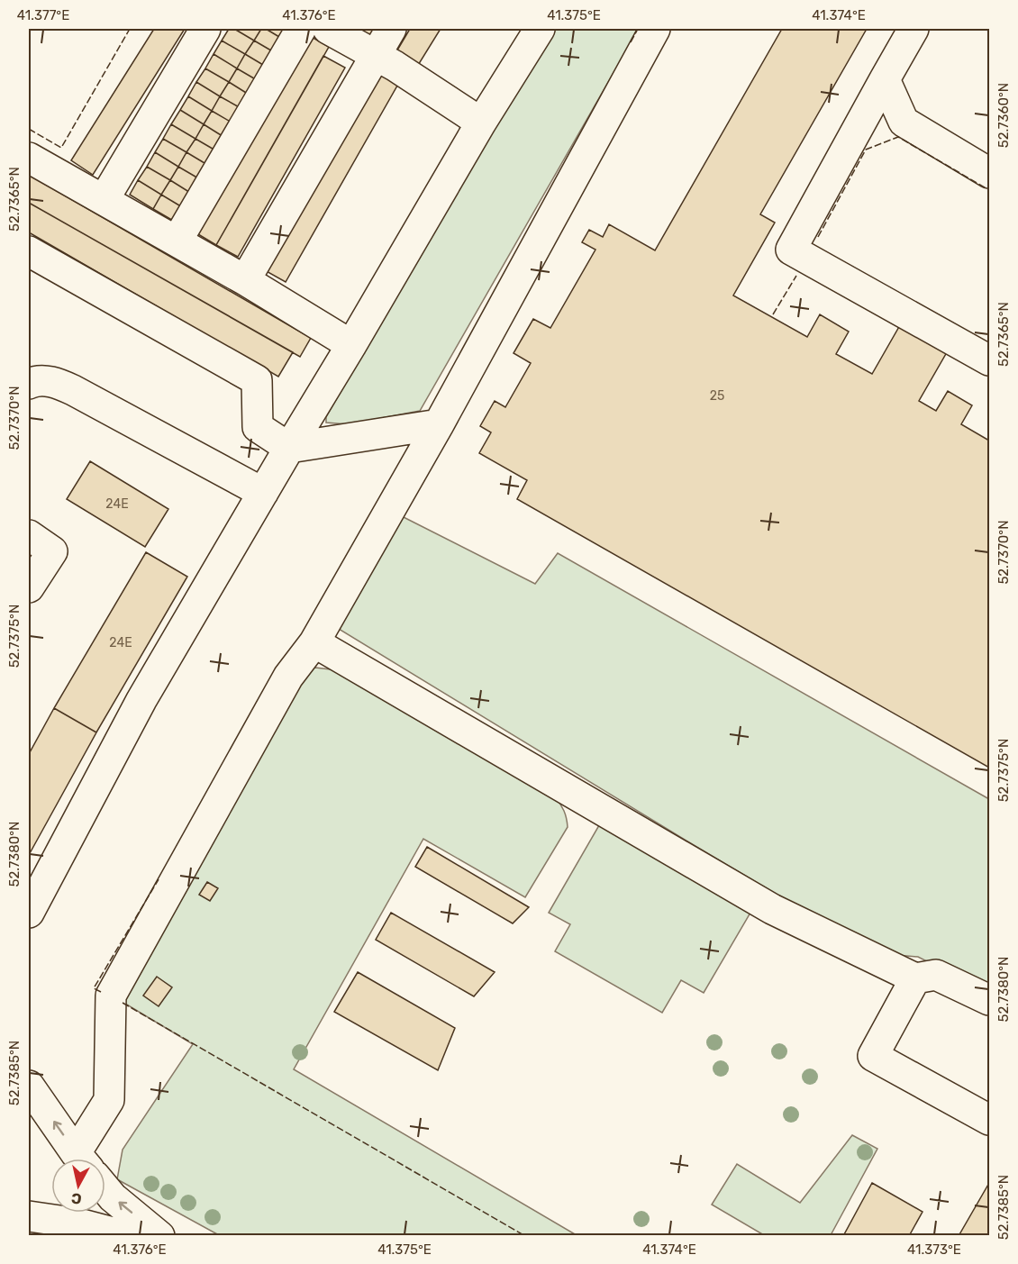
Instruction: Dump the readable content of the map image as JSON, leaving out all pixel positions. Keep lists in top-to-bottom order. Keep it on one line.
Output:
{"house_numbers":["25","24Е","24Е"],"north":"bottom","coordinates":["41.377°E","41.376°E","41.375°E","41.374°E","52.7360°N","52.7365°N","52.7370°N","52.7375°N","52.7380°N","52.7385°N","41.373°E"]}
